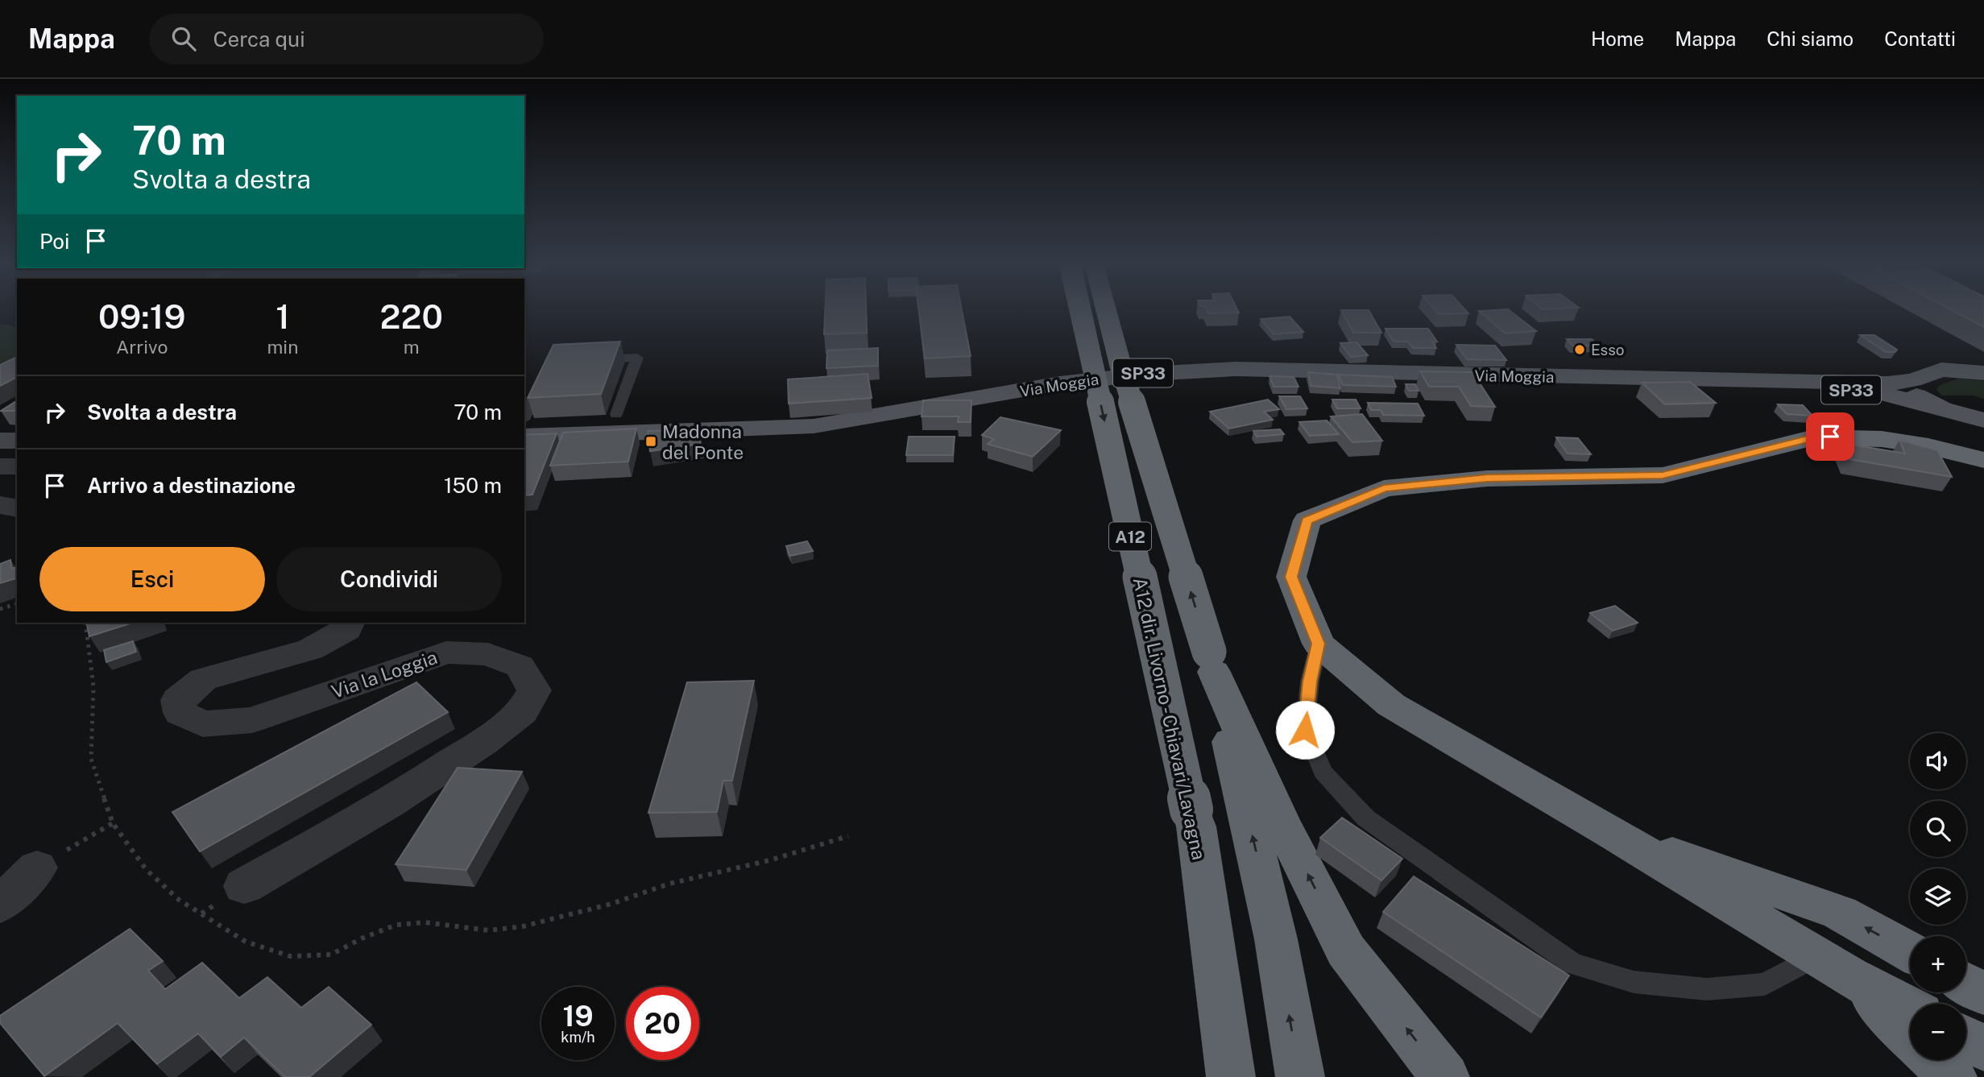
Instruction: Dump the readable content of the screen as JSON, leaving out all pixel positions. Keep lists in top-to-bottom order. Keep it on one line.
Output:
{"streets":{"highway":["A12","A12 dir. Livorno - Chiavari/Lavagna"],"main road":["SP33","Via Moggia"],"street":["Via la Loggia"]},"places":{"other":["Esso"],"transit":["Madonna del Ponte"]},"page":{"header":"Mappa","search":"Cerca qui","nav":["Home","Mappa","Chi siamo","Contatti"],"turn":["70 m","Svolta a destra"],"then":"Poi","eta":["09:19","Arrivo","1","min","220","m"],"list":[{"name":"Svolta a destra","value":"70 m"},{"name":"Arrivo a destinazione","value":"150 m"}],"buttons":["Esci","Condividi"],"map_buttons":["+","−"],"speed":"19 km/h","limit":"20"}}
